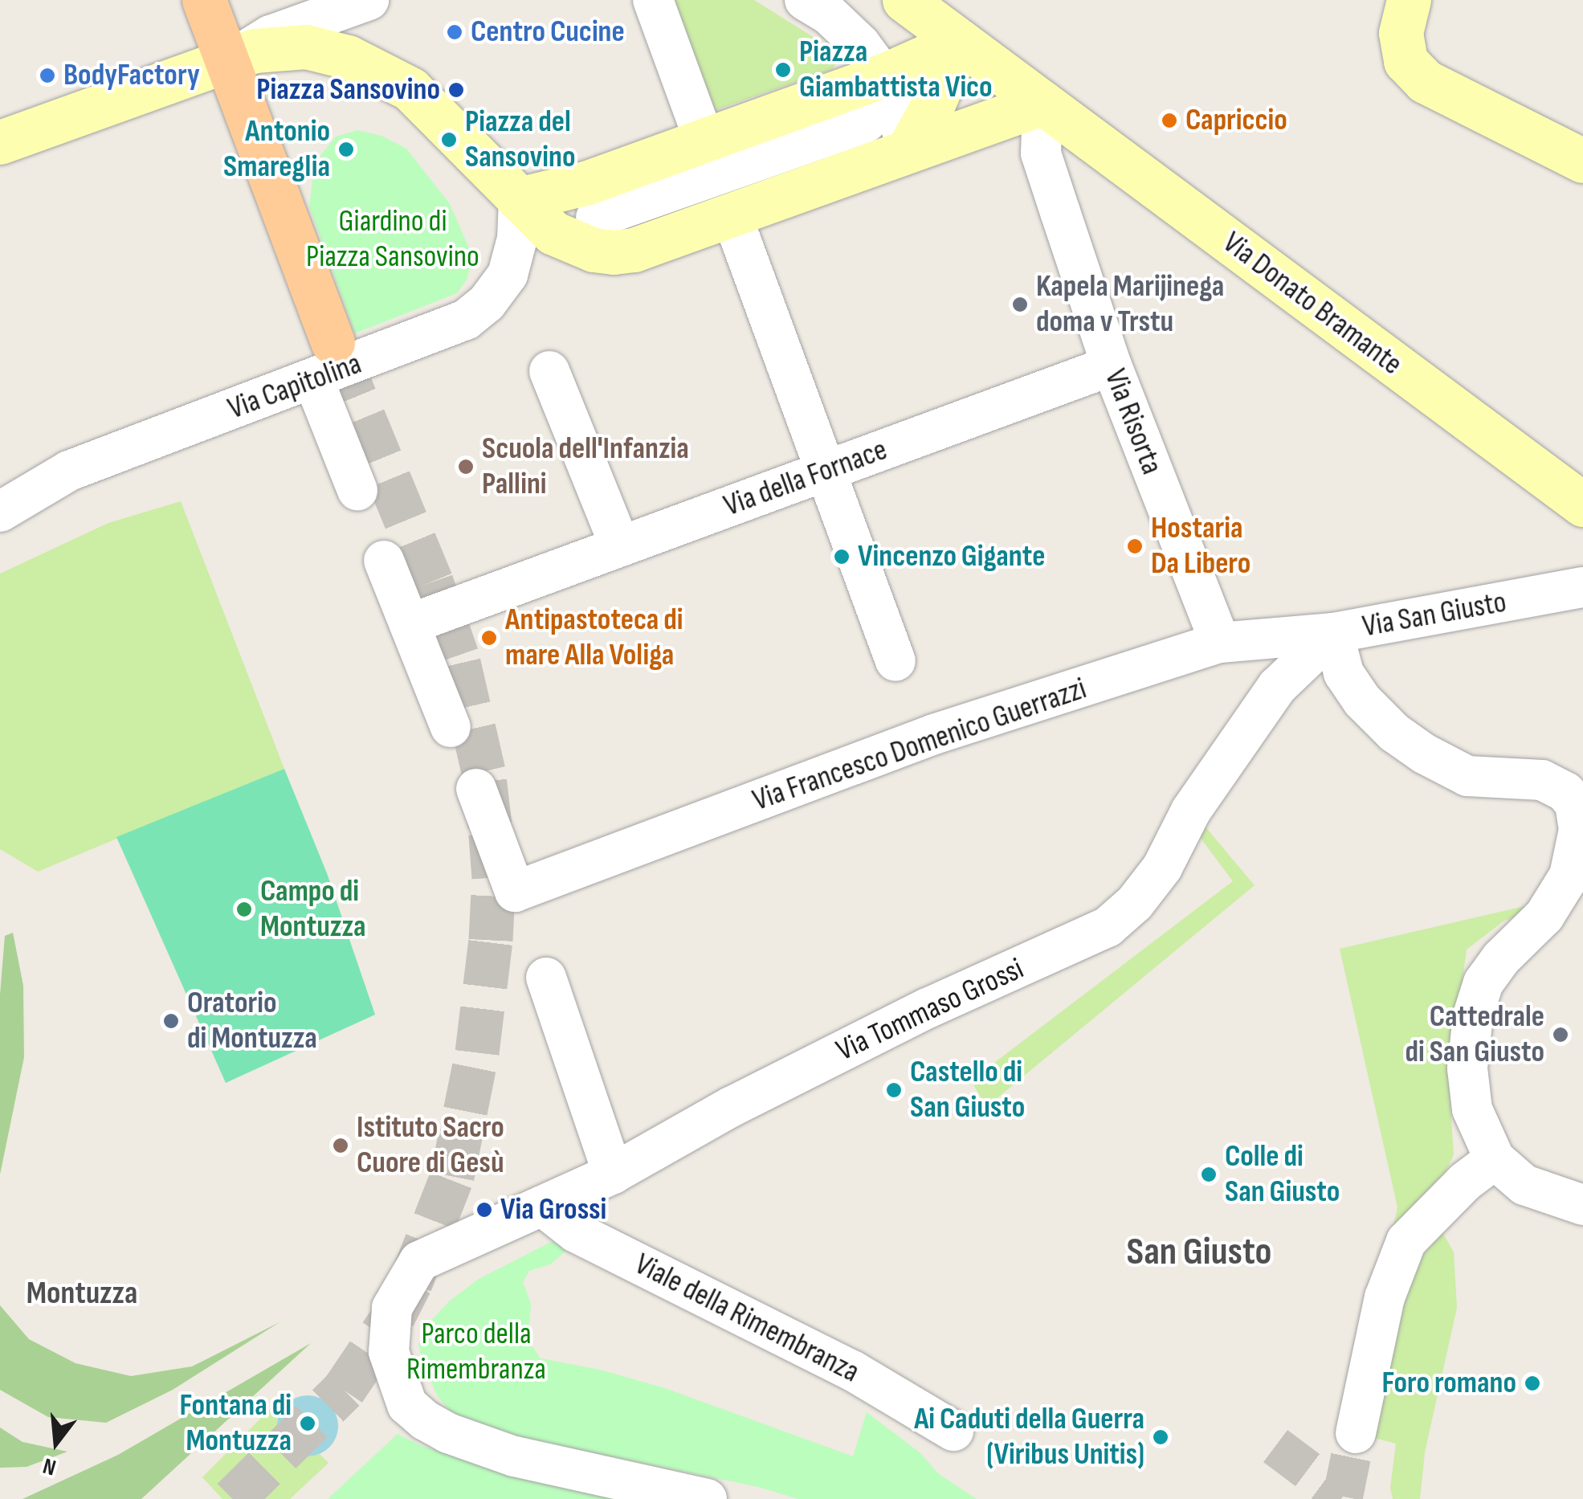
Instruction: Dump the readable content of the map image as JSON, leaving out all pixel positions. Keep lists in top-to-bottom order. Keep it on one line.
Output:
{"streets":{"street":["Via Donato Bramante","Via Capitolina","Via Risorta","Via della Fornace","Via San Giusto","Via Francesco Domenico Guerrazzi","Via Tommaso Grossi","Viale della Rimembranza"]},"crossings":[["Via Donato Bramante","Via Risorta"],["Via Risorta","Via della Fornace"],["Via Risorta","Via Francesco Domenico Guerrazzi"],["Via San Giusto","Via Francesco Domenico Guerrazzi"],["Via San Giusto","Via Tommaso Grossi"],["Via Francesco Domenico Guerrazzi","Via Tommaso Grossi"],["Via Tommaso Grossi","Viale della Rimembranza"]],"districts":["San Giusto","Montuzza"],"parks":["Giardino di Piazza Sansovino","Parco della Rimembranza"],"places":["Centro Cucine","Piazza Giambattista Vico","BodyFactory","Piazza Sansovino","Capriccio","Piazza del Sansovino","Antonio Smareglia","Kapela Marijinega doma v Trstu","Scuola dell'Infanzia Pallini","Hostaria Da Libero","Vincenzo Gigante","Antipastoteca di mare Alla Voliga","Campo di Montuzza","Oratorio di Montuzza","Cattedrale di San Giusto","Castello di San Giusto","Istituto Sacro Cuore di Gesù","Colle di San Giusto","Via Grossi","Foro romano","Fontana di Montuzza","Ai Caduti della Guerra (Viribus Unitis)"],"north":"bottom"}
